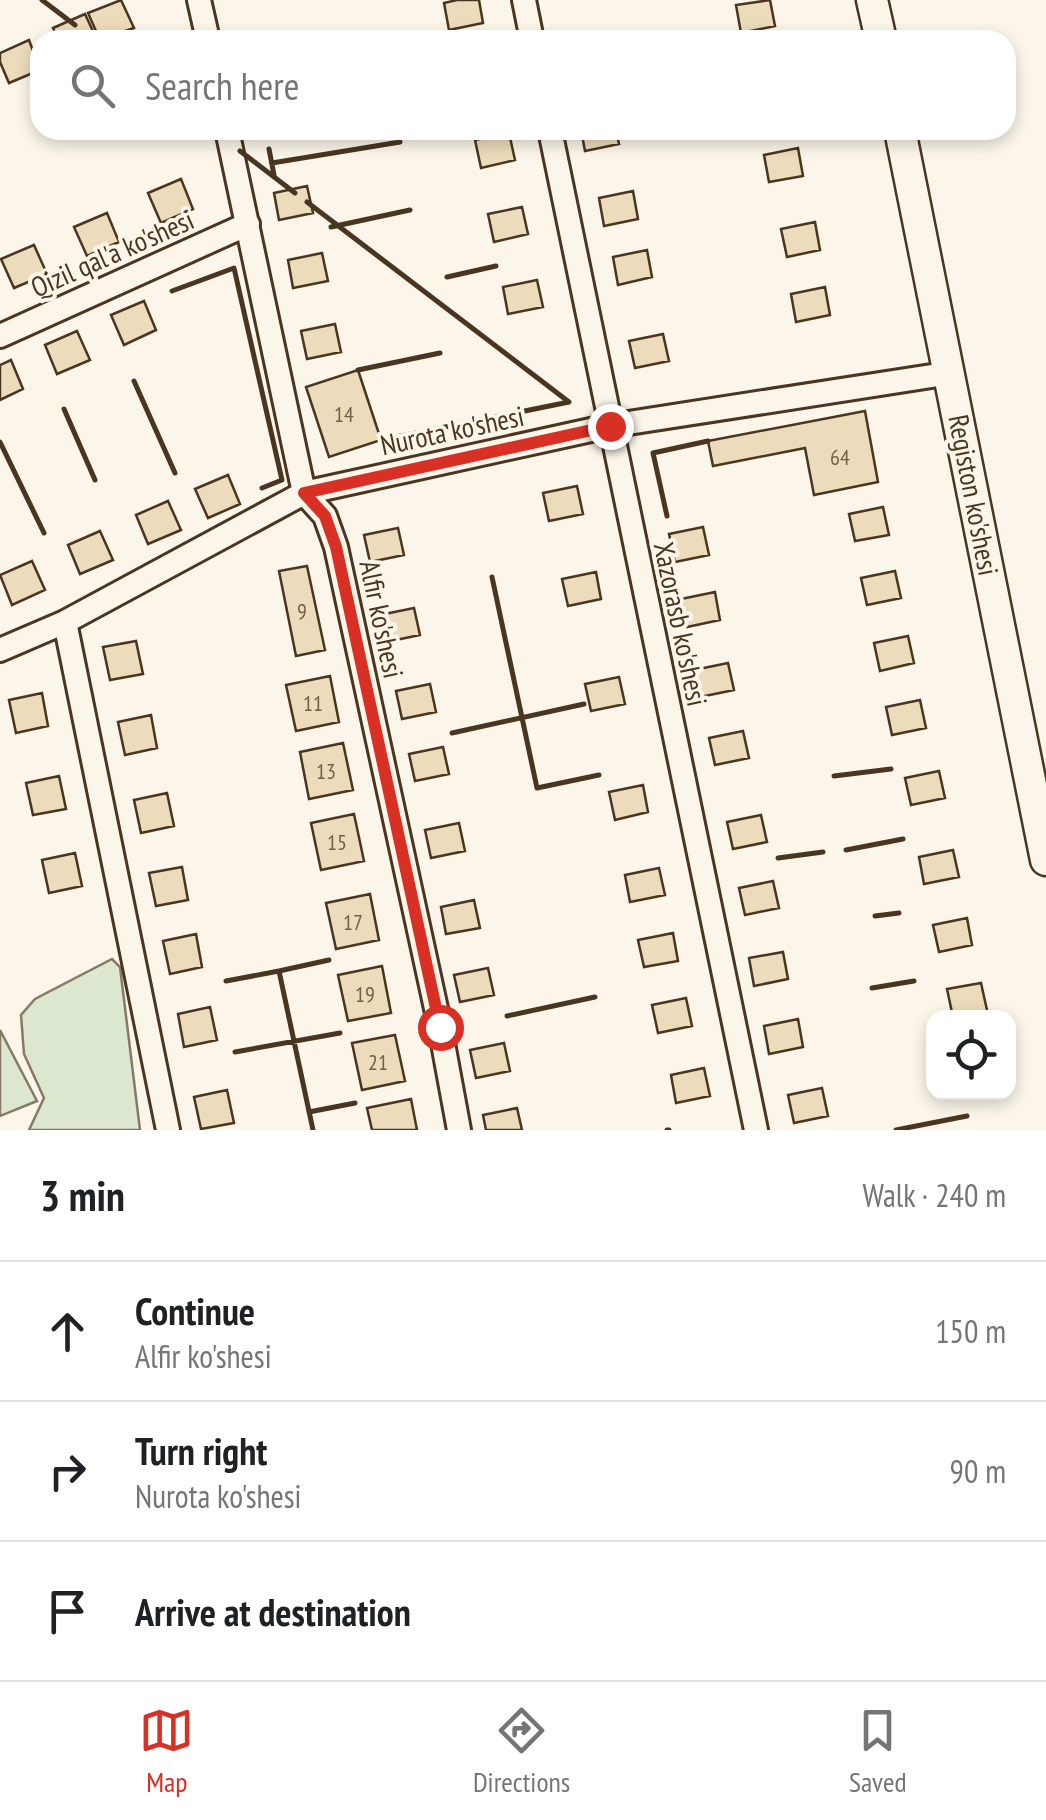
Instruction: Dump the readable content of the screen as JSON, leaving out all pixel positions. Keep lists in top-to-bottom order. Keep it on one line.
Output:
{"streets":{"street":["Qizil qal'a ko'shesi","Nurota ko'shesi","Registon ko'shesi","Alfir ko'shesi","Xazorasb ko'shesi"]},"crossings":[["Qizil qal'a ko'shesi","Alfir ko'shesi"],["Nurota ko'shesi","Registon ko'shesi"],["Nurota ko'shesi","Alfir ko'shesi"],["Nurota ko'shesi","Xazorasb ko'shesi"]],"house_numbers":["14","64","9","11","13","15","17","19","21"],"page":{"search":"Search here","heading":["3 min","Walk · 240 m"],"list":[["Continue","Alfir ko'shesi","150 m"],["Turn right","Nurota ko'shesi","90 m"],"Arrive at destination"],"nav":["Map","Directions","Saved"]}}
